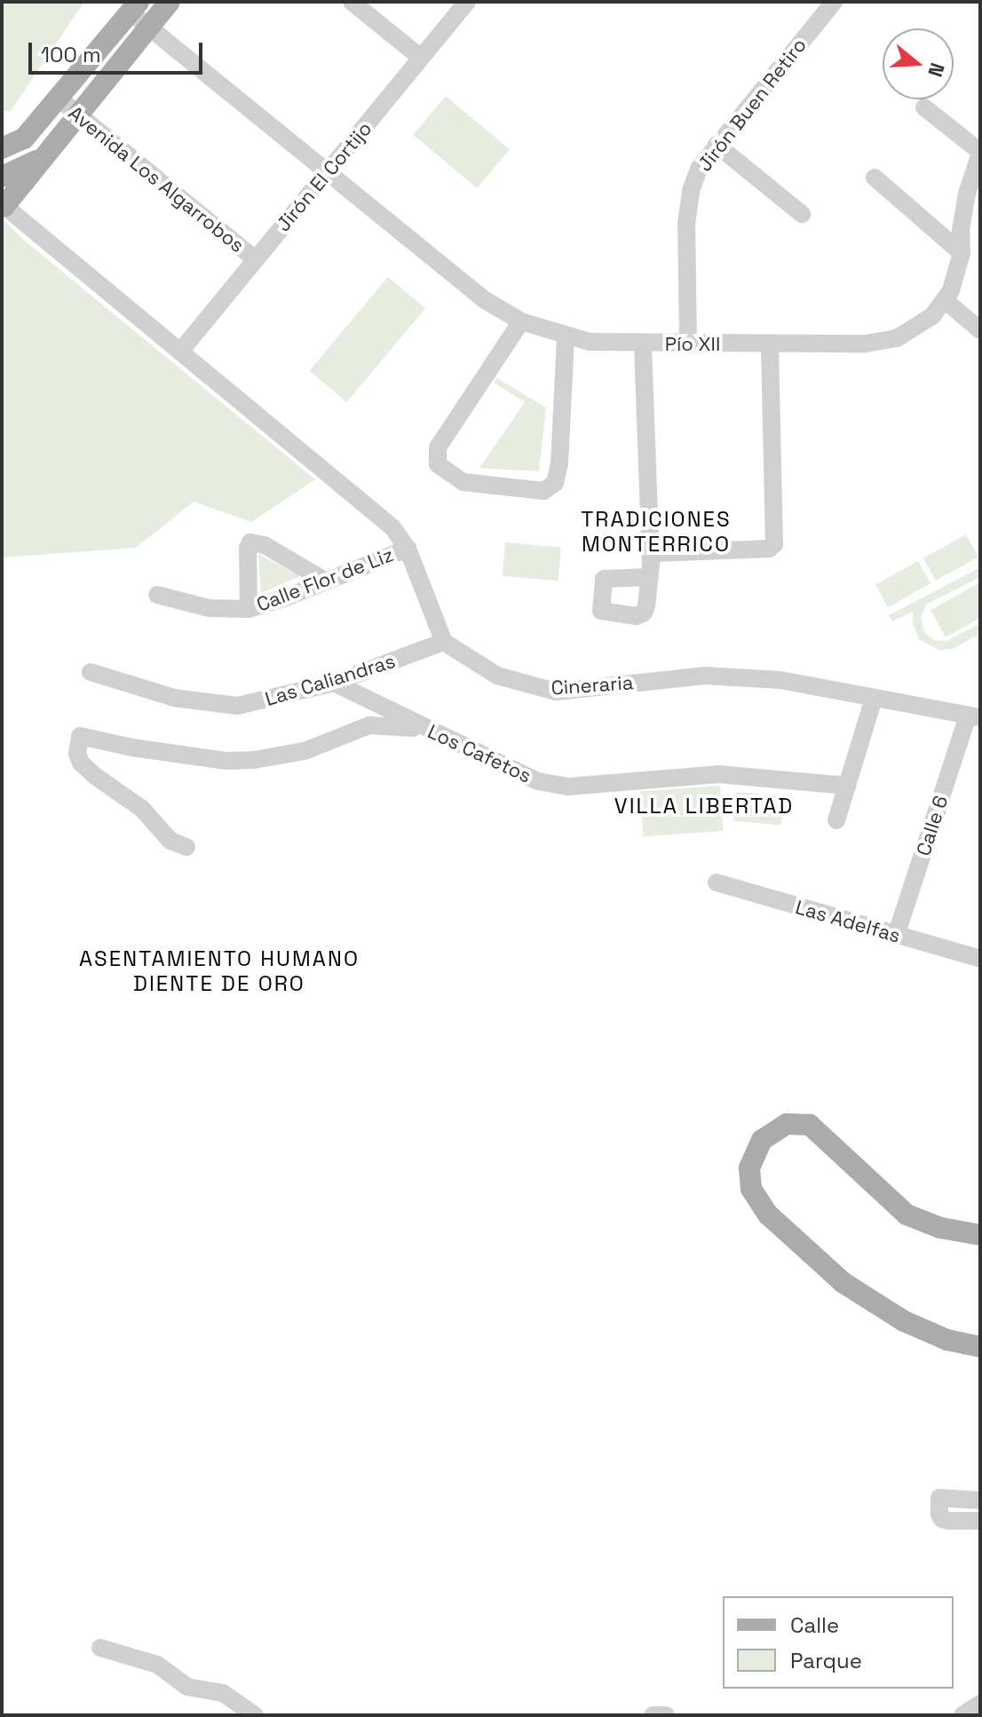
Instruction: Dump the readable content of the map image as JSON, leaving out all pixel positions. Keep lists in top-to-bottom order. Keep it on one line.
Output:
{"streets":{"street":["Jirón Buen Retiro","Jirón El Cortijo","Avenida Los Algarrobos","Pío XII","Calle Flor de Liz","Las Caliandras","Cineraria","Los Cafetos","Calle 6","Las Adelfas"]},"crossings":[["Jirón Buen Retiro","Pío XII"],["Jirón El Cortijo","Avenida Los Algarrobos"],["Jirón El Cortijo","Pío XII"],["Las Caliandras","Cineraria"],["Las Caliandras","Los Cafetos"],["Cineraria","Calle 6"],["Calle 6","Las Adelfas"]],"districts":["TRADICIONES MONTERRICO","VILLA LIBERTAD","ASENTAMIENTO HUMANO DIENTE DE ORO"],"legend":["Calle","Parque"],"scale_bar":"100 m","north":"right"}
